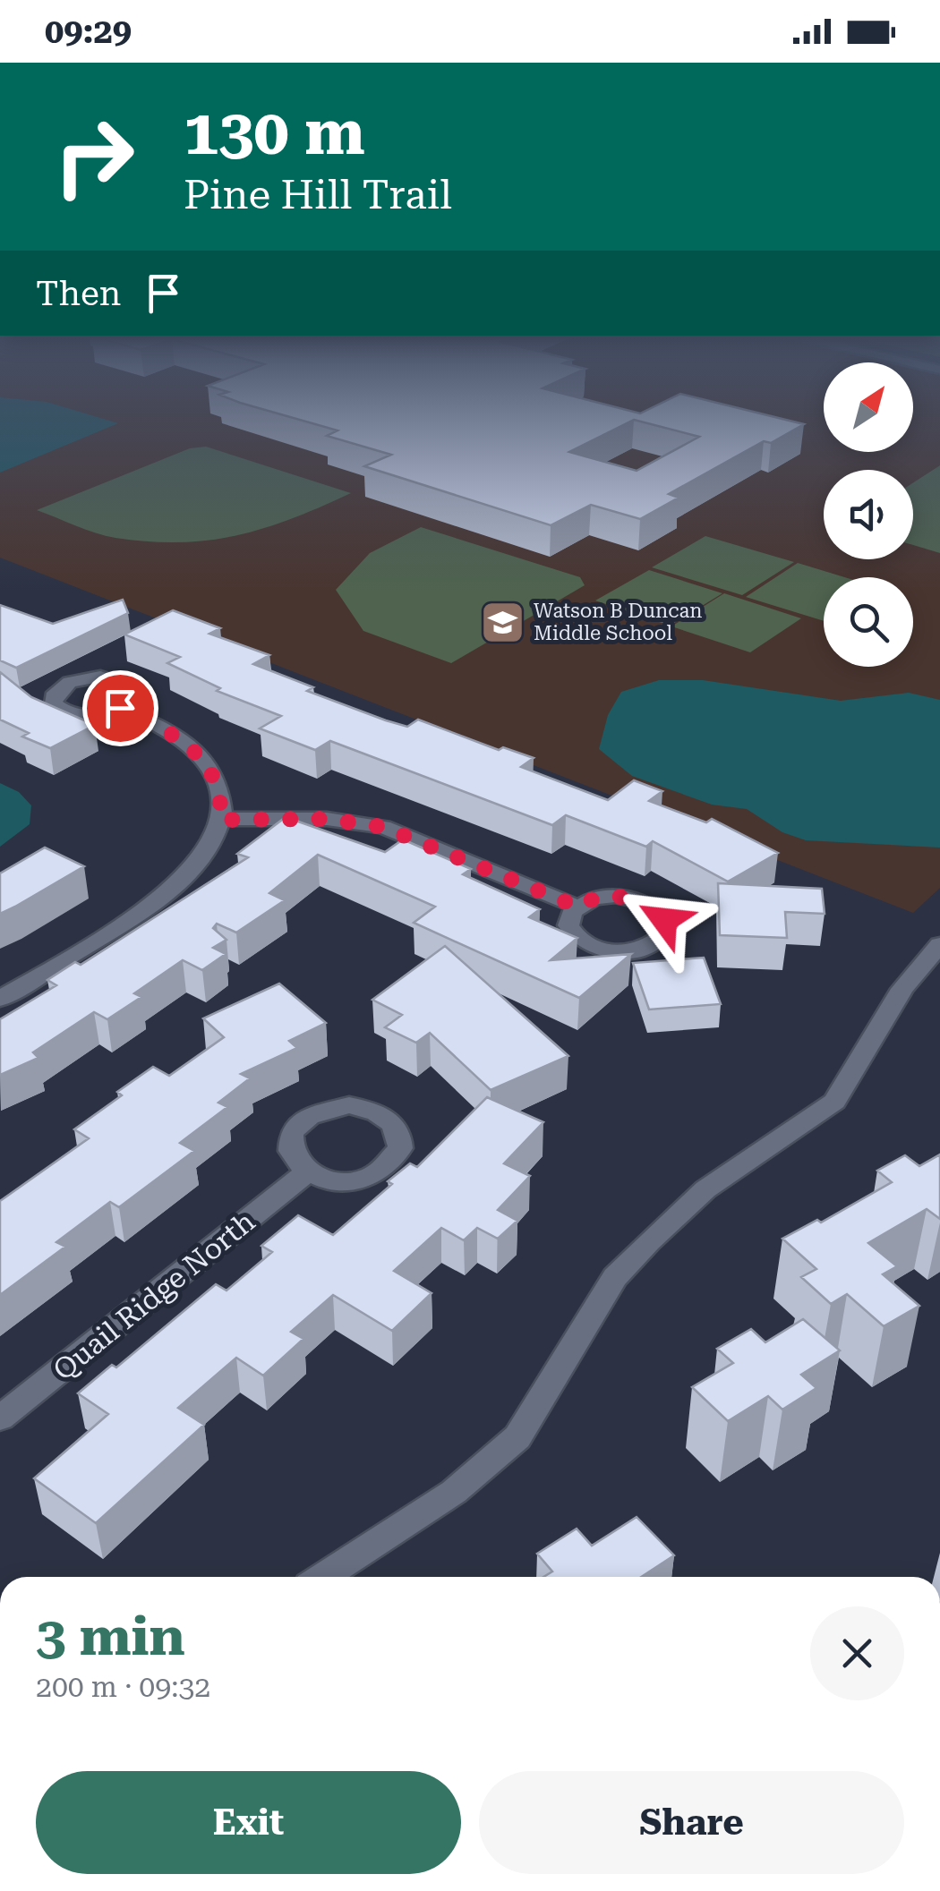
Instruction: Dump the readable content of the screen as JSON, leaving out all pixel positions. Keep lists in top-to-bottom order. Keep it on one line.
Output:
{"streets":{"street":["Quail Ridge North"]},"places":{"school or university":["Watson B Duncan Middle School"]},"north":"top right","page":{"status":"09:29","turn":["130 m","Pine Hill Trail"],"then":"Then","heading":["3 min","200 m · 09:32"],"buttons":["Exit","Share"]}}
